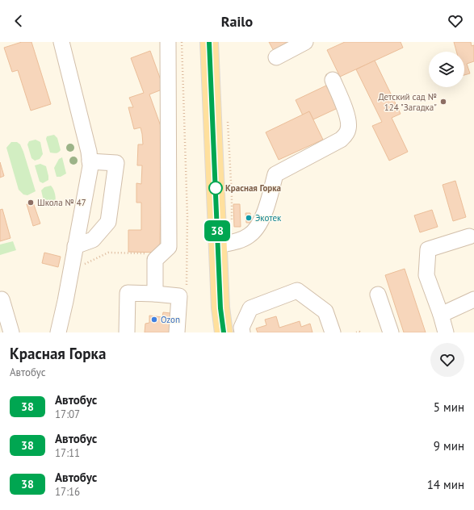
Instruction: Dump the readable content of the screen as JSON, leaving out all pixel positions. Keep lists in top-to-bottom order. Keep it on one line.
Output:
{"places":["Детский сад № 124 \"Загадка\"","Красная Горка","Школа № 47","Экотек","Ozon"],"lines":["bus line 38"],"page":{"header":"Railo","on_map":"38","heading":["Красная Горка","Автобус"],"list":[{"mark":"38","name":"Автобус","note":"17:07","value":"5 мин"},{"mark":"38","name":"Автобус","note":"17:11","value":"9 мин"},{"mark":"38","name":"Автобус","note":"17:16","value":"14 мин"}]}}
